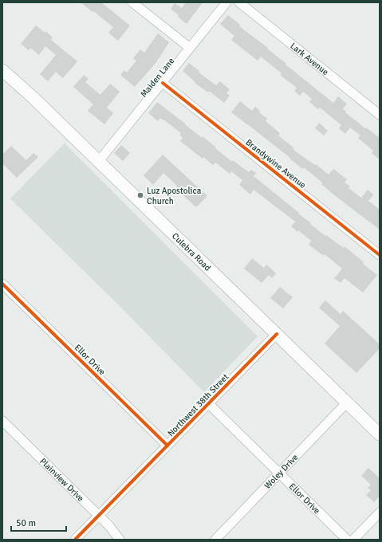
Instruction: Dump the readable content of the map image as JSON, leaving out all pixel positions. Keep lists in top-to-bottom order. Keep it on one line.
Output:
{"streets":{"main road":["Culebra Road"],"street":["Lark Avenue","Maiden Lane","Brandywine Avenue","Ellor Drive","Northwest 38th Street","Woley Drive","Plainview Drive"]},"crossings":[["Maiden Lane","Brandywine Avenue"],["Maiden Lane","Culebra Road"],["Culebra Road","Northwest 38th Street"],["Culebra Road","Woley Drive"],["Ellor Drive","Northwest 38th Street"],["Ellor Drive","Woley Drive"],["Northwest 38th Street","Plainview Drive"]],"places":["Luz Apostolica Church"],"scale_bar":"50 m"}
